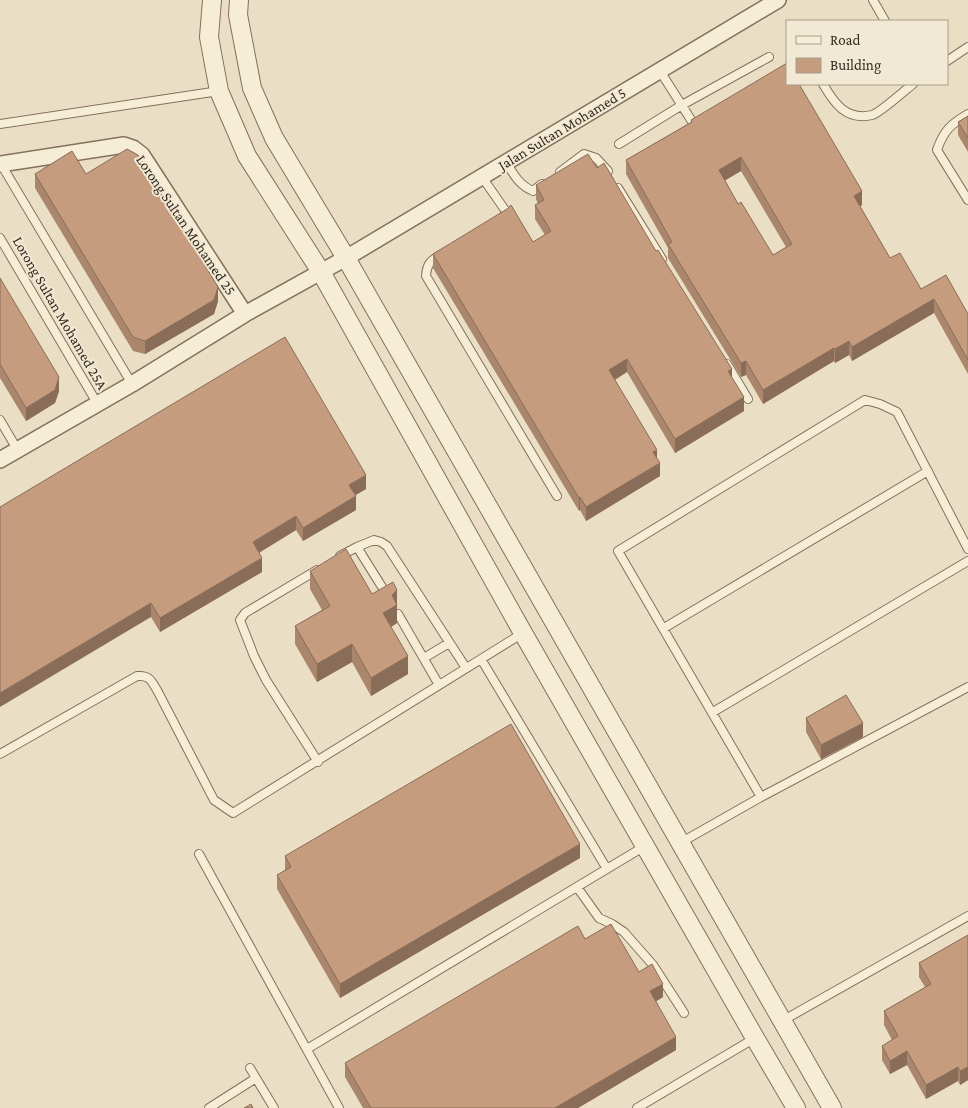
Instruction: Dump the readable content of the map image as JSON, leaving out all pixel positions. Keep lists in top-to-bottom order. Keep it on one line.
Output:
{"streets":{"street":["Jalan Sultan Mohamed 5","Lorong Sultan Mohamed 25"],"lane":["Lorong Sultan Mohamed 25A"]},"crossings":[["Jalan Sultan Mohamed 5","Lorong Sultan Mohamed 25"],["Jalan Sultan Mohamed 5","Lorong Sultan Mohamed 25A"]],"legend":["Road","Building"]}
